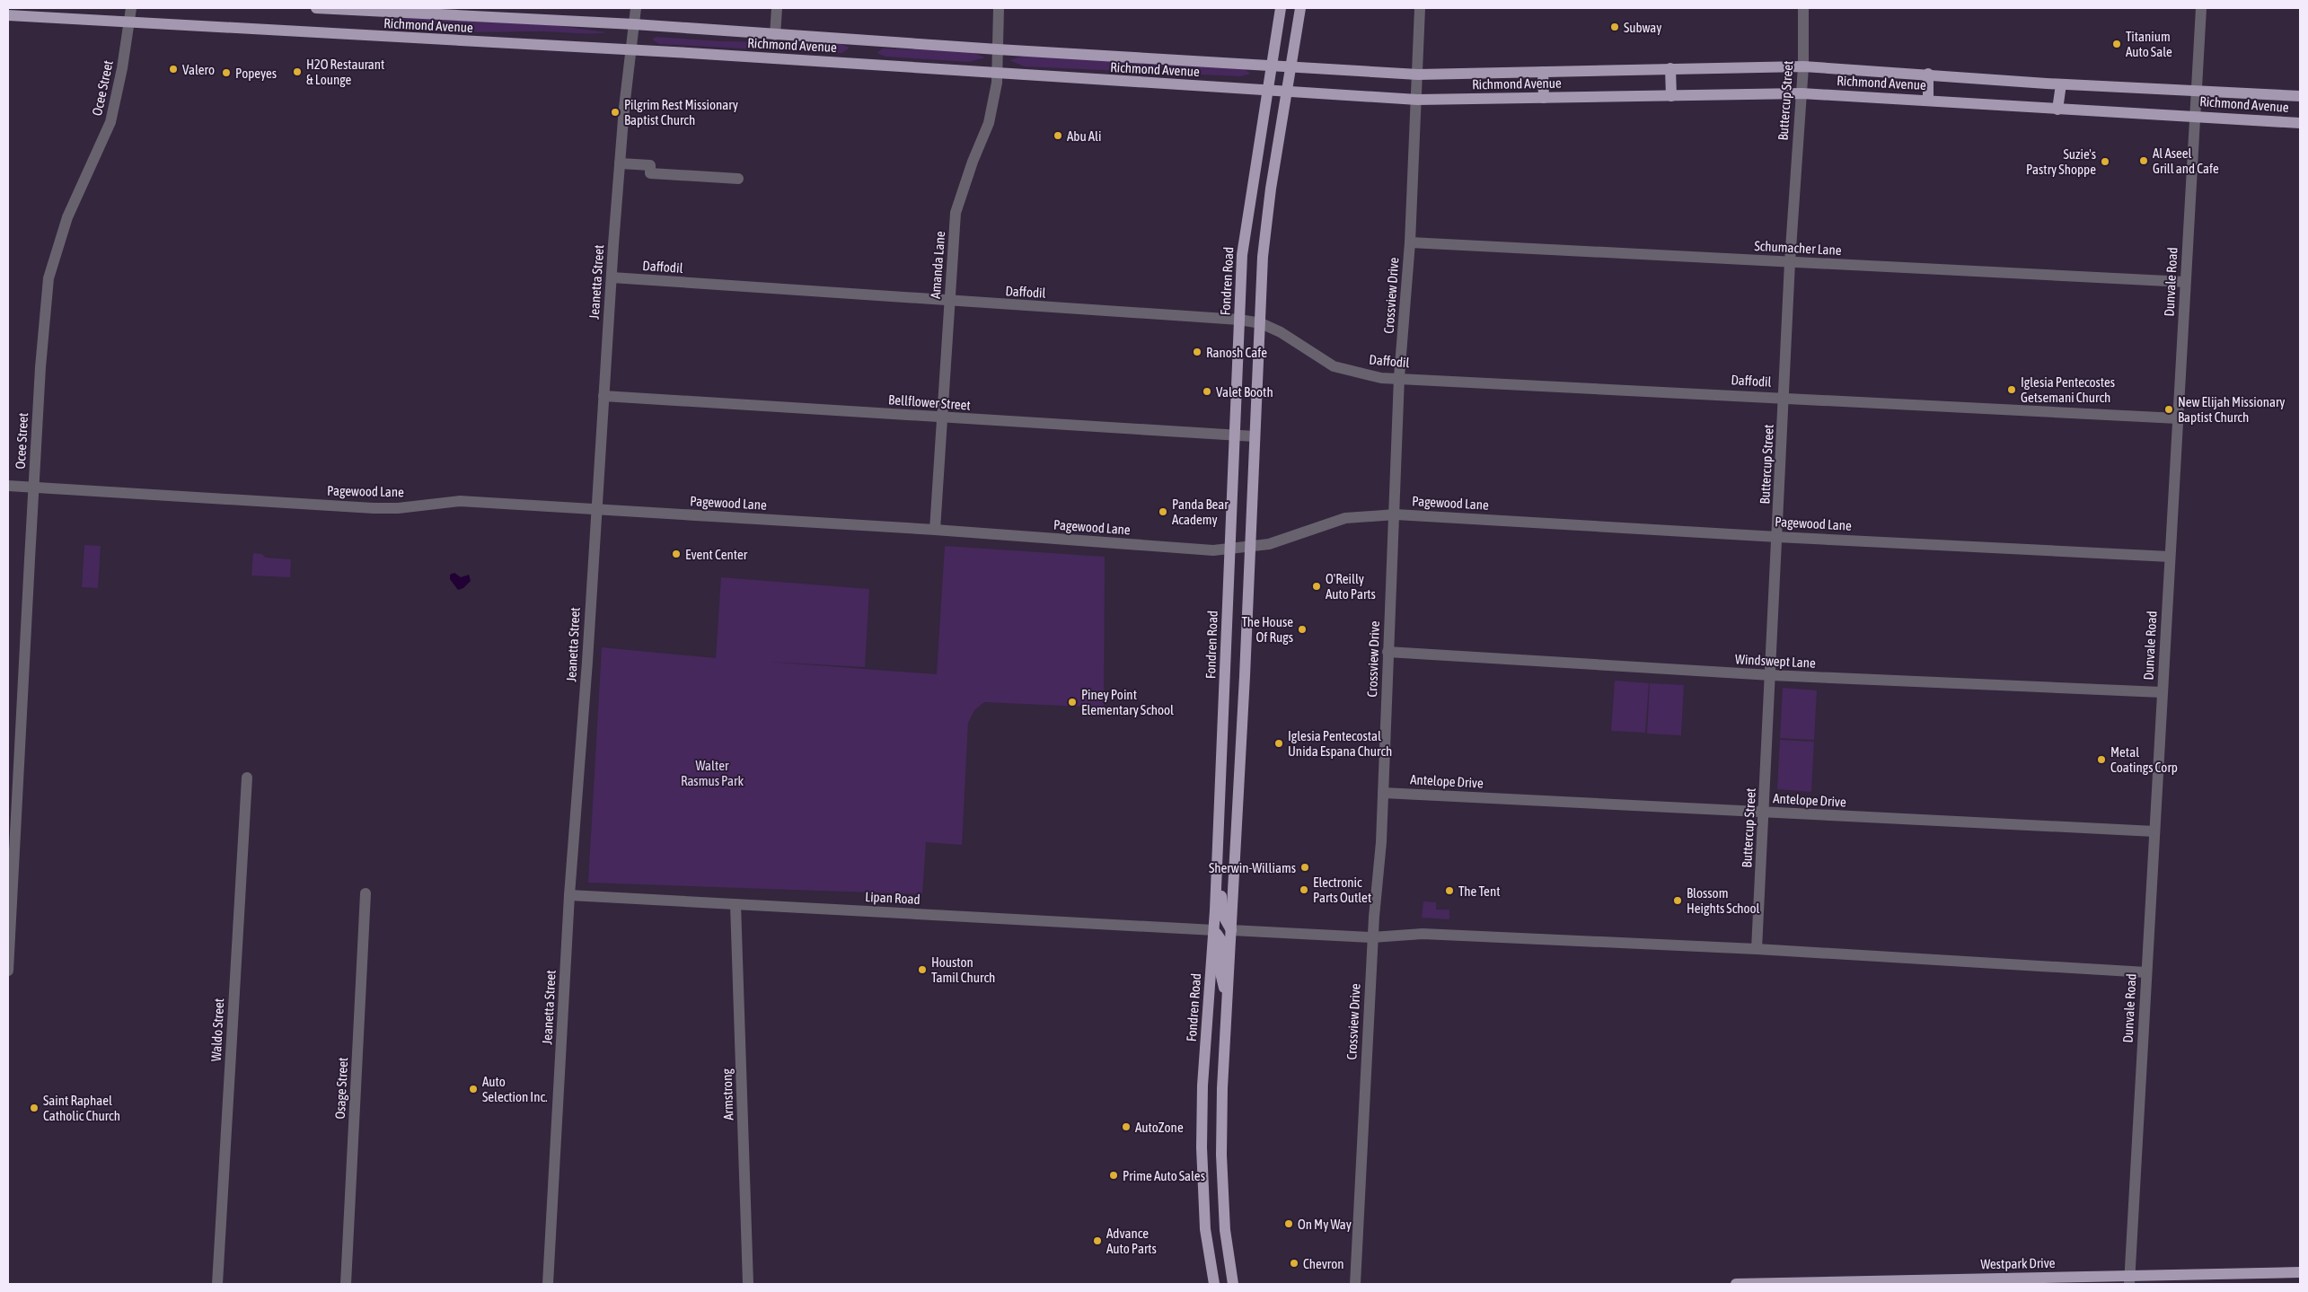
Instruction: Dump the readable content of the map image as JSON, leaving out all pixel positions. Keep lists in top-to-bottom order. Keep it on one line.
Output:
{"streets":{"main road":["Richmond Avenue","Fondren Road","Westpark Drive"],"street":["Ocee Street","Buttercup Street","Schumacher Lane","Amanda Lane","Daffodil","Jeanetta Street","Dunvale Road","Crossview Drive","Bellflower Street","Pagewood Lane","Windswept Lane","Antelope Drive","Lipan Road","Waldo Street","Osage Street","Armstrong"]},"crossings":[["Richmond Avenue","Ocee Street"],["Richmond Avenue","Buttercup Street"],["Richmond Avenue","Amanda Lane"],["Richmond Avenue","Fondren Road"],["Richmond Avenue","Jeanetta Street"],["Richmond Avenue","Dunvale Road"],["Richmond Avenue","Crossview Drive"],["Ocee Street","Pagewood Lane"],["Buttercup Street","Schumacher Lane"],["Buttercup Street","Daffodil"],["Buttercup Street","Pagewood Lane"],["Buttercup Street","Windswept Lane"],["Buttercup Street","Antelope Drive"],["Schumacher Lane","Dunvale Road"],["Schumacher Lane","Crossview Drive"],["Amanda Lane","Daffodil"],["Amanda Lane","Bellflower Street"],["Amanda Lane","Pagewood Lane"],["Daffodil","Fondren Road"],["Daffodil","Jeanetta Street"],["Daffodil","Dunvale Road"],["Daffodil","Crossview Drive"],["Fondren Road","Bellflower Street"],["Fondren Road","Pagewood Lane"],["Fondren Road","Lipan Road"],["Jeanetta Street","Bellflower Street"],["Jeanetta Street","Pagewood Lane"],["Jeanetta Street","Lipan Road"],["Dunvale Road","Pagewood Lane"],["Dunvale Road","Windswept Lane"],["Dunvale Road","Antelope Drive"],["Dunvale Road","Westpark Drive"],["Crossview Drive","Pagewood Lane"],["Crossview Drive","Windswept Lane"],["Crossview Drive","Antelope Drive"],["Lipan Road","Armstrong"]],"parks":["Walter Rasmus Park"],"places":["Subway","Titanium Auto Sale","Valero","H2O Restaurant & Lounge","Popeyes","Pilgrim Rest Missionary Baptist Church","Abu Ali","Al Aseel Grill and Cafe","Suzie's Pastry Shoppe","Ranosh Cafe","Iglesia Pentecostes Getsemani Church","Valet Booth","New Elijah Missionary Baptist Church","Panda Bear Academy","Event Center","O'Reilly Auto Parts","The House Of Rugs","Piney Point Elementary School","Iglesia Pentecostal Unida Espana Church","Metal Coatings Corp","Sherwin-Williams","Electronic Parts Outlet","The Tent","Blossom Heights School","Houston Tamil Church","Auto Selection Inc.","Saint Raphael Catholic Church","AutoZone","Prime Auto Sales","On My Way","Advance Auto Parts","Chevron"]}
